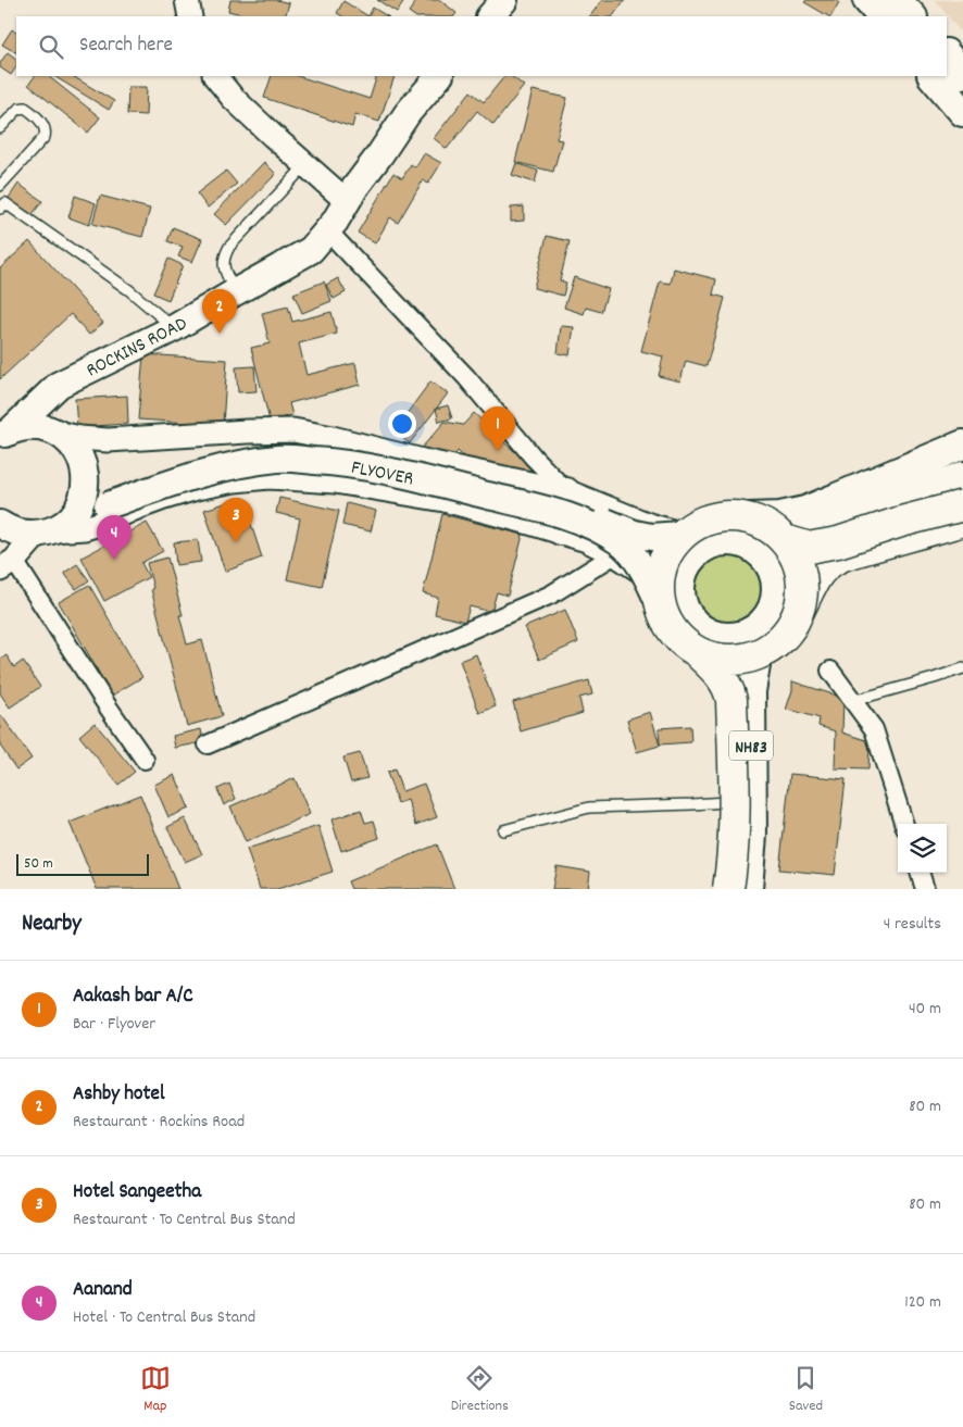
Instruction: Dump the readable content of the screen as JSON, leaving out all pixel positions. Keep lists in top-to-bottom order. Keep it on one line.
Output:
{"streets":{"highway":["NH83"],"main road":["ROCKINS ROAD","FLYOVER"]},"crossings":[["FLYOVER","NH83"]],"scale_bar":"50 m","page":{"search":"Search here","pins":["2","1","3","4"],"scale":"50 m","heading":["Nearby","4 results"],"list":[{"mark":"1","name":"Aakash bar A/C","note":"Bar · Flyover","value":"40 m"},{"mark":"2","name":"Ashby hotel","note":"Restaurant · Rockins Road","value":"80 m"},{"mark":"3","name":"Hotel Sangeetha","note":"Restaurant · To Central Bus Stand","value":"80 m"},{"mark":"4","name":"Aanand","note":"Hotel · To Central Bus Stand","value":"120 m"}],"nav":["Map","Directions","Saved"]}}
